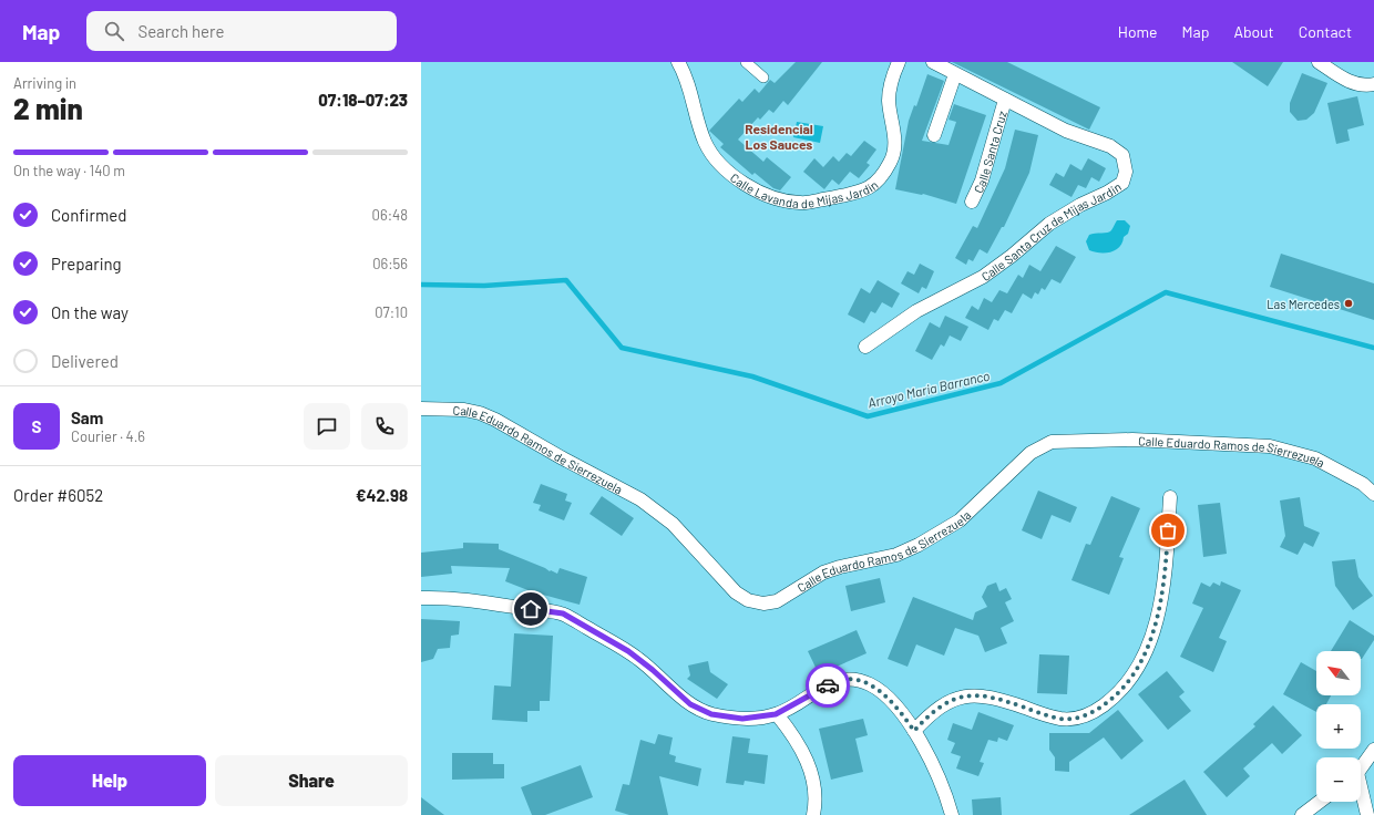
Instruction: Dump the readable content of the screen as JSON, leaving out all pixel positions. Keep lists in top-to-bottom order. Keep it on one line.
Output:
{"streets":{"street":["Calle Santa Cruz","Calle Lavanda de Mijas Jardín","Calle Santa Cruz de Mijas Jardin","Calle Eduardo Ramos de Sierrezuela"]},"crossings":[["Calle Santa Cruz","Calle Santa Cruz de Mijas Jardin"]],"districts":["Residencial Los Sauces"],"water":["Arroyo Maria Barranco"],"places":["Las Mercedes"],"north":"top left","page":{"header":"Map","search":"Search here","nav":["Home","Map","About","Contact"],"heading":["2 min","Arriving in","07:18–07:23"],"panel":["Sam","Courier · 4.6","Order #6052","€42.98"],"bar":"On the way · 140 m","list":[["Confirmed","06:48"],["Preparing","06:56"],["On the way","07:10"],"Delivered"],"round":"S","map_buttons":["+","−"],"buttons":["Help","Share"]}}
